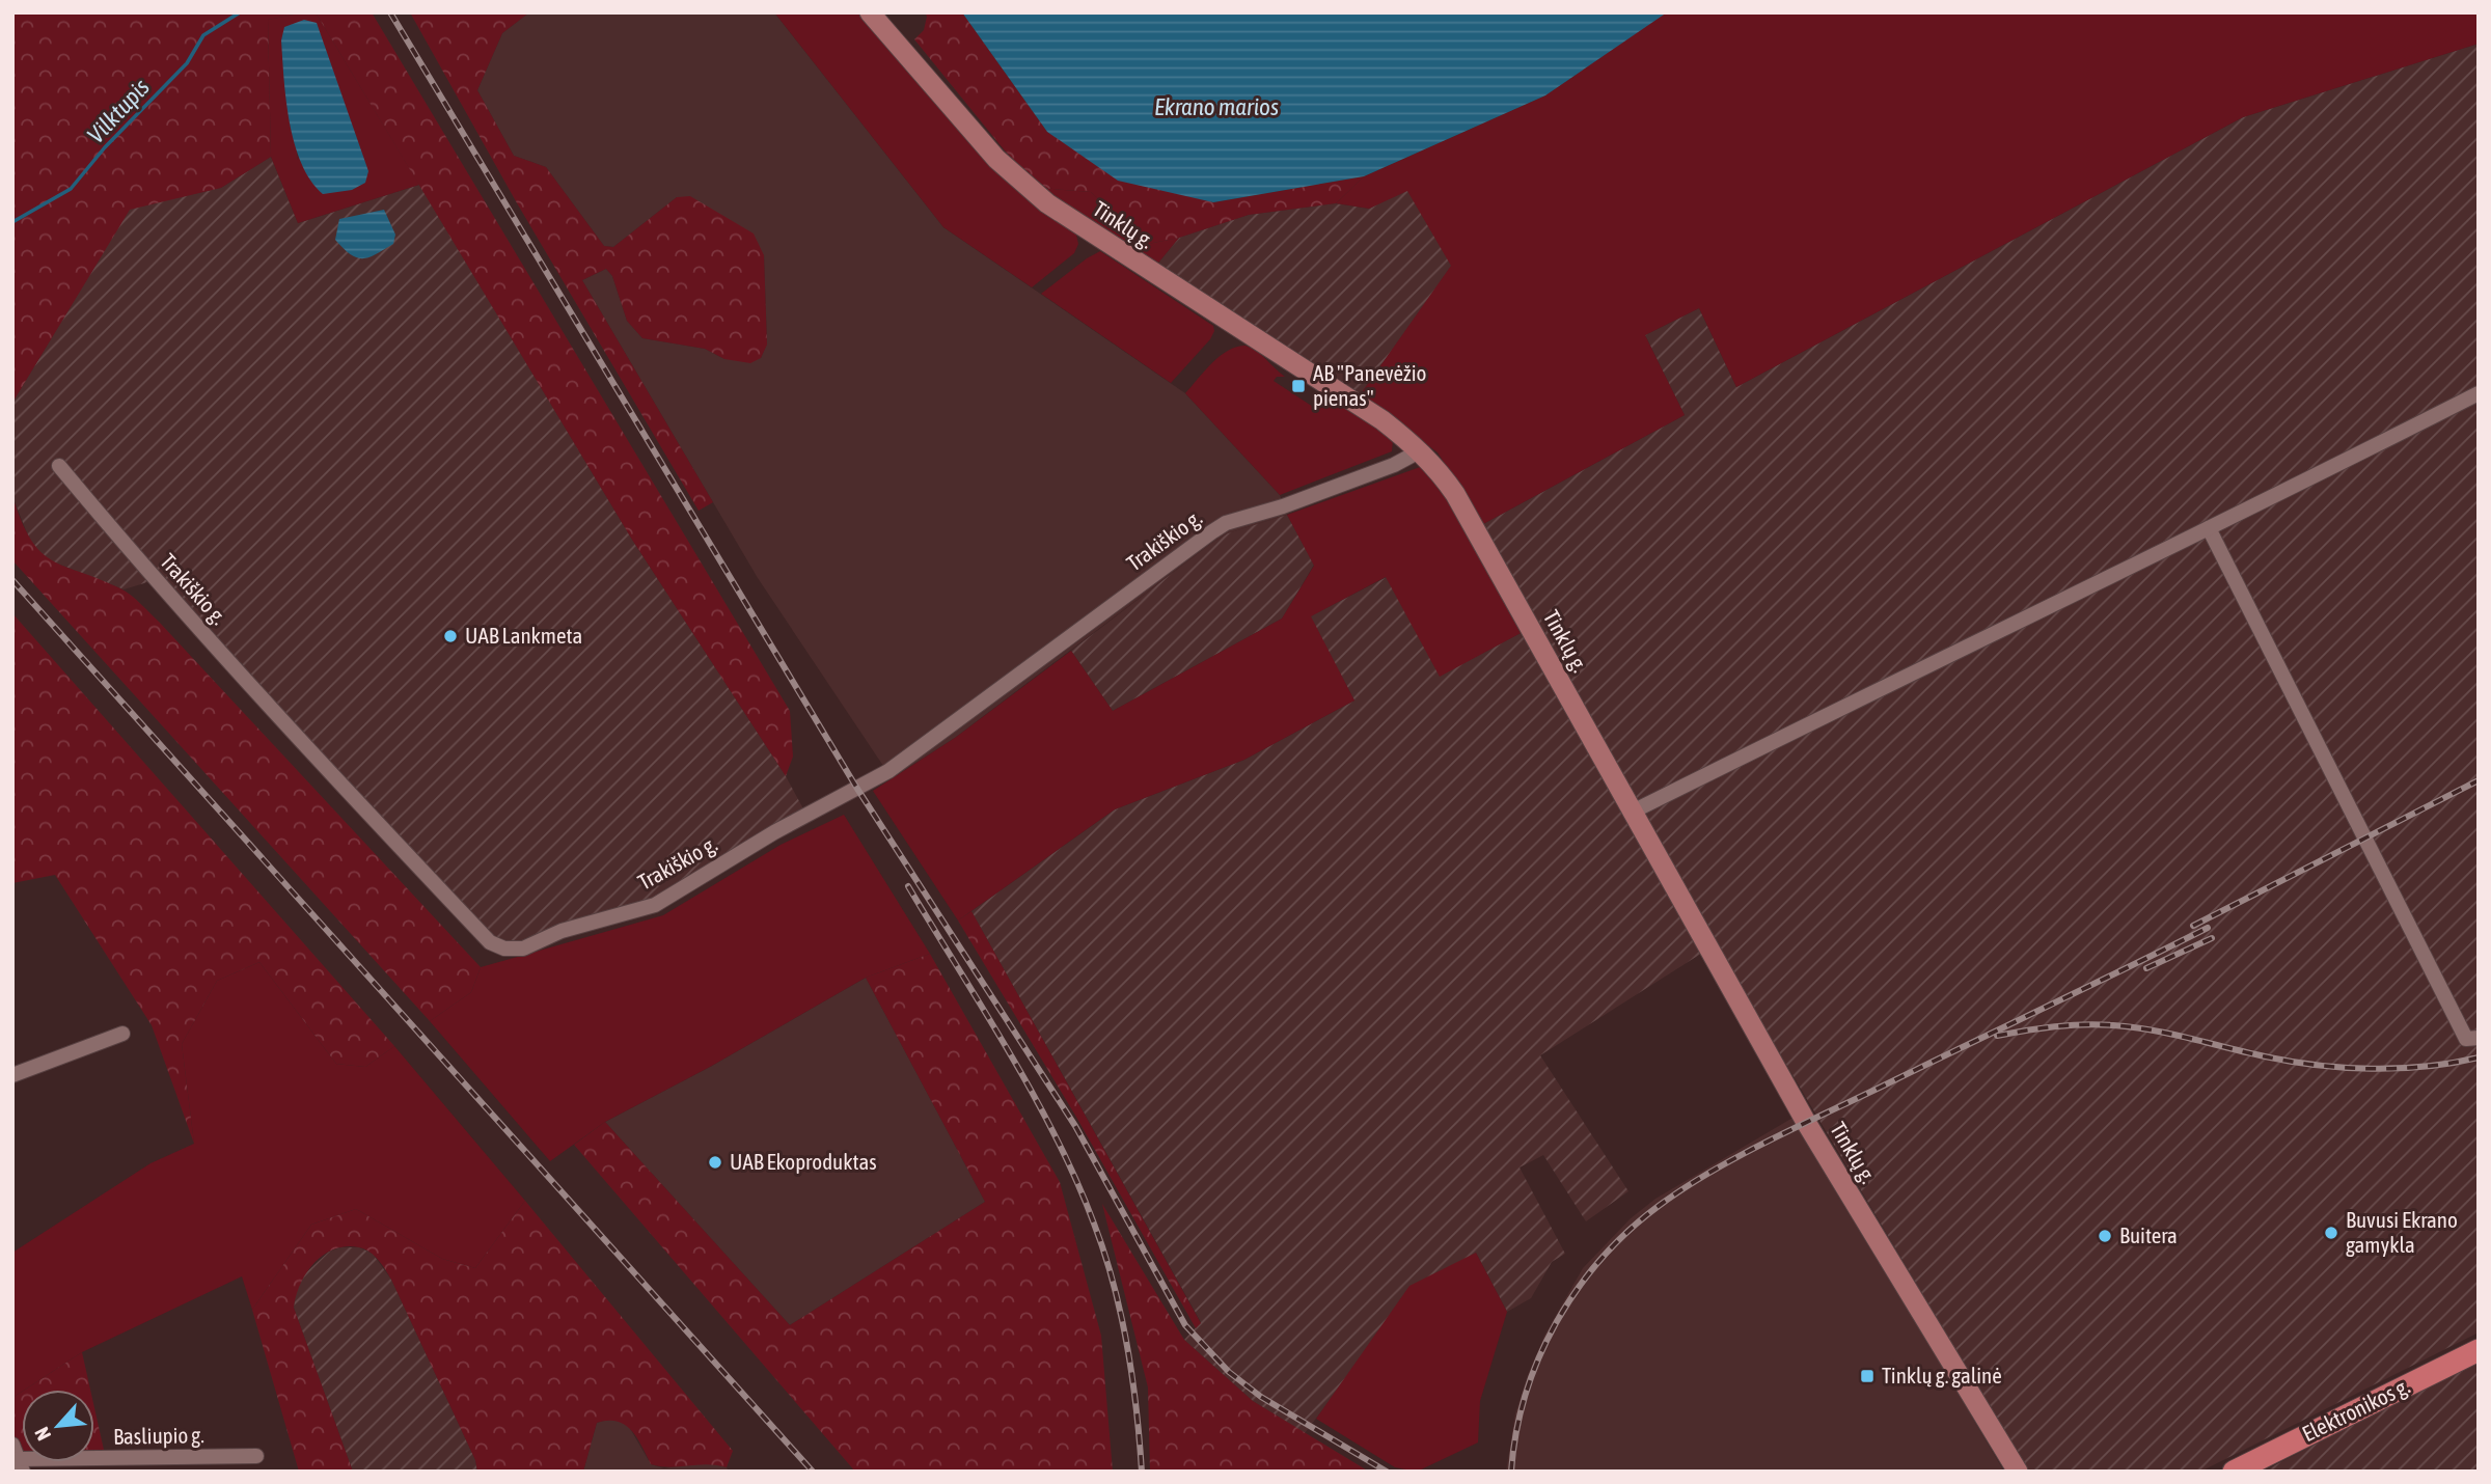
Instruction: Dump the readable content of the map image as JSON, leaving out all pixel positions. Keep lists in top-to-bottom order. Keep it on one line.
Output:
{"streets":{"main road":["Tinklų g.","Elektronikos g."],"street":["Trakiškio g.","Basliupio g."]},"crossings":[["Tinklų g.","Trakiškio g."]],"water":["Ekrano marios","Vilktupis"],"places":{"transit":["AB \"Panevėžio pienas\"","Tinklų g. galinė"],"other":["UAB Lankmeta","UAB Ekoproduktas","Buvusi Ekrano gamykla","Buitera"]},"north":"bottom left"}
